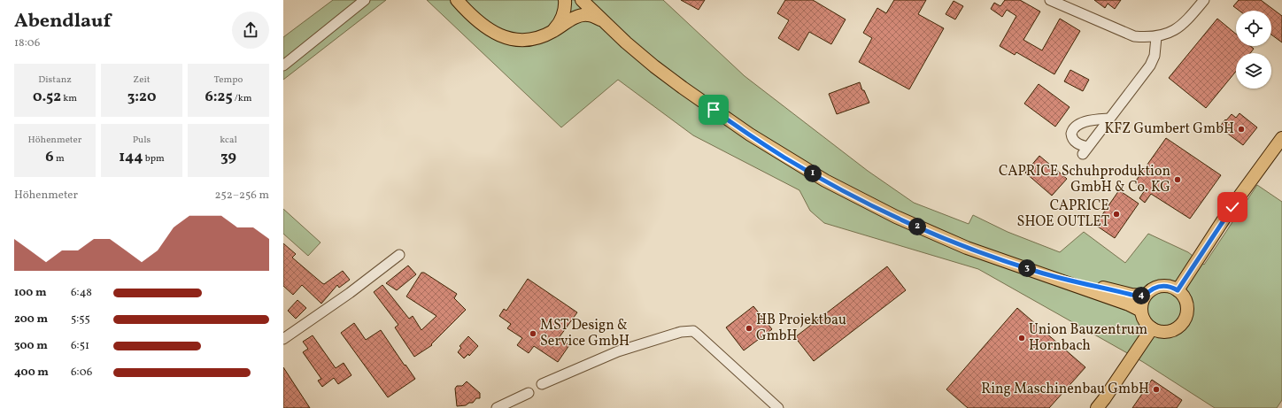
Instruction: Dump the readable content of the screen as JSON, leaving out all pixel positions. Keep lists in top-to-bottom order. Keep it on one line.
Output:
{"places":["KFZ Gumbert GmbH","CAPRICE Schuhproduktion GmbH & Co. KG","CAPRICE SHOE OUTLET","HB Projektbau GmbH","MST Design & Service GmbH","Union Bauzentrum Hornbach","Ring Maschinenbau GmbH"],"page":{"heading":["Abendlauf","18:06"],"stats":[["Distanz","0.52 km"],["Zeit","3:20"],["Tempo","6:25 /km"],["Höhenmeter","6 m"],["Puls","144 bpm"],["kcal","39"]],"pins":["1","2","3","4"],"chart":["Höhenmeter","252–256 m"],"list":[{"name":"100 m","note":"6:48"},{"name":"200 m","note":"5:55"},{"name":"300 m","note":"6:51"},{"name":"400 m","note":"6:06"}]}}
